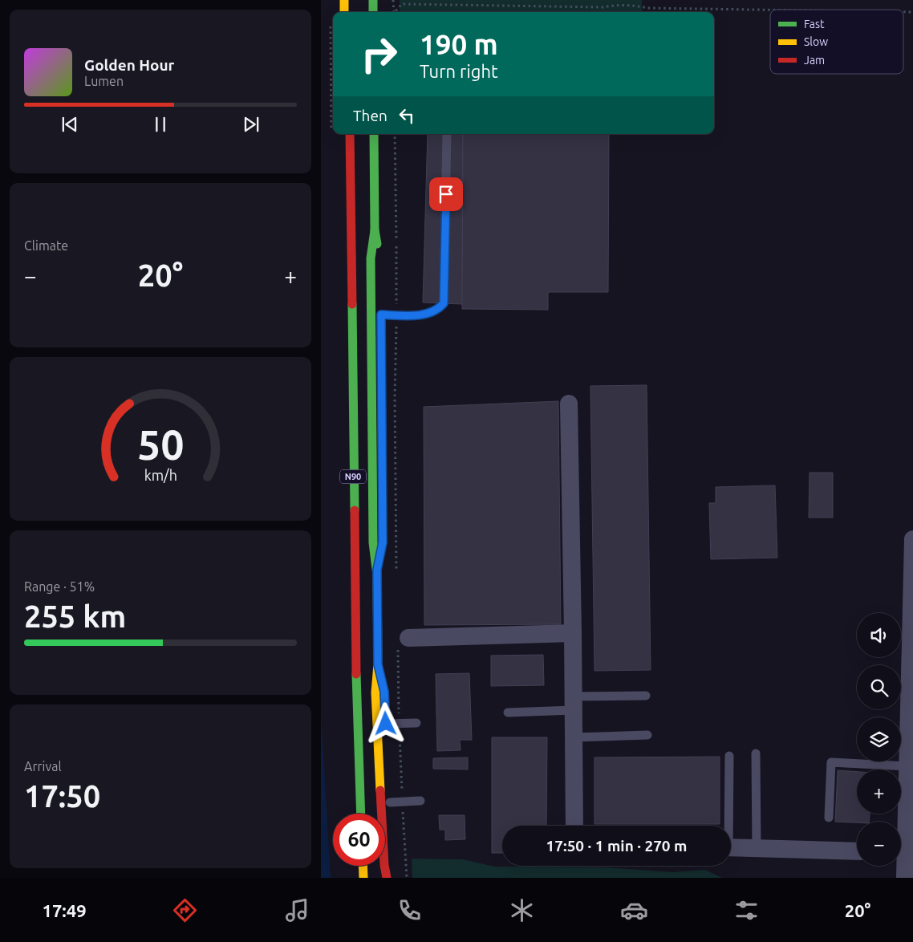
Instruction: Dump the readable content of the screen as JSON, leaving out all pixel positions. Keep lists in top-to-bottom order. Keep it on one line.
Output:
{"streets":{"main road":["N90"]},"legend":["Fast","Slow","Jam"],"page":{"turn":["190 m","Turn right"],"song":["Golden Hour","Lumen"],"then":"Then","tile":["Climate",["Range · 51%","255 km"],["Arrival","17:50"]],"heat":["−","20°","+"],"map_buttons":["+","−"],"limit":"60","trip":"17:50 · 1 min · 270 m","tabs":["17:49","20°"],"gauge":["50","km/h"]}}
